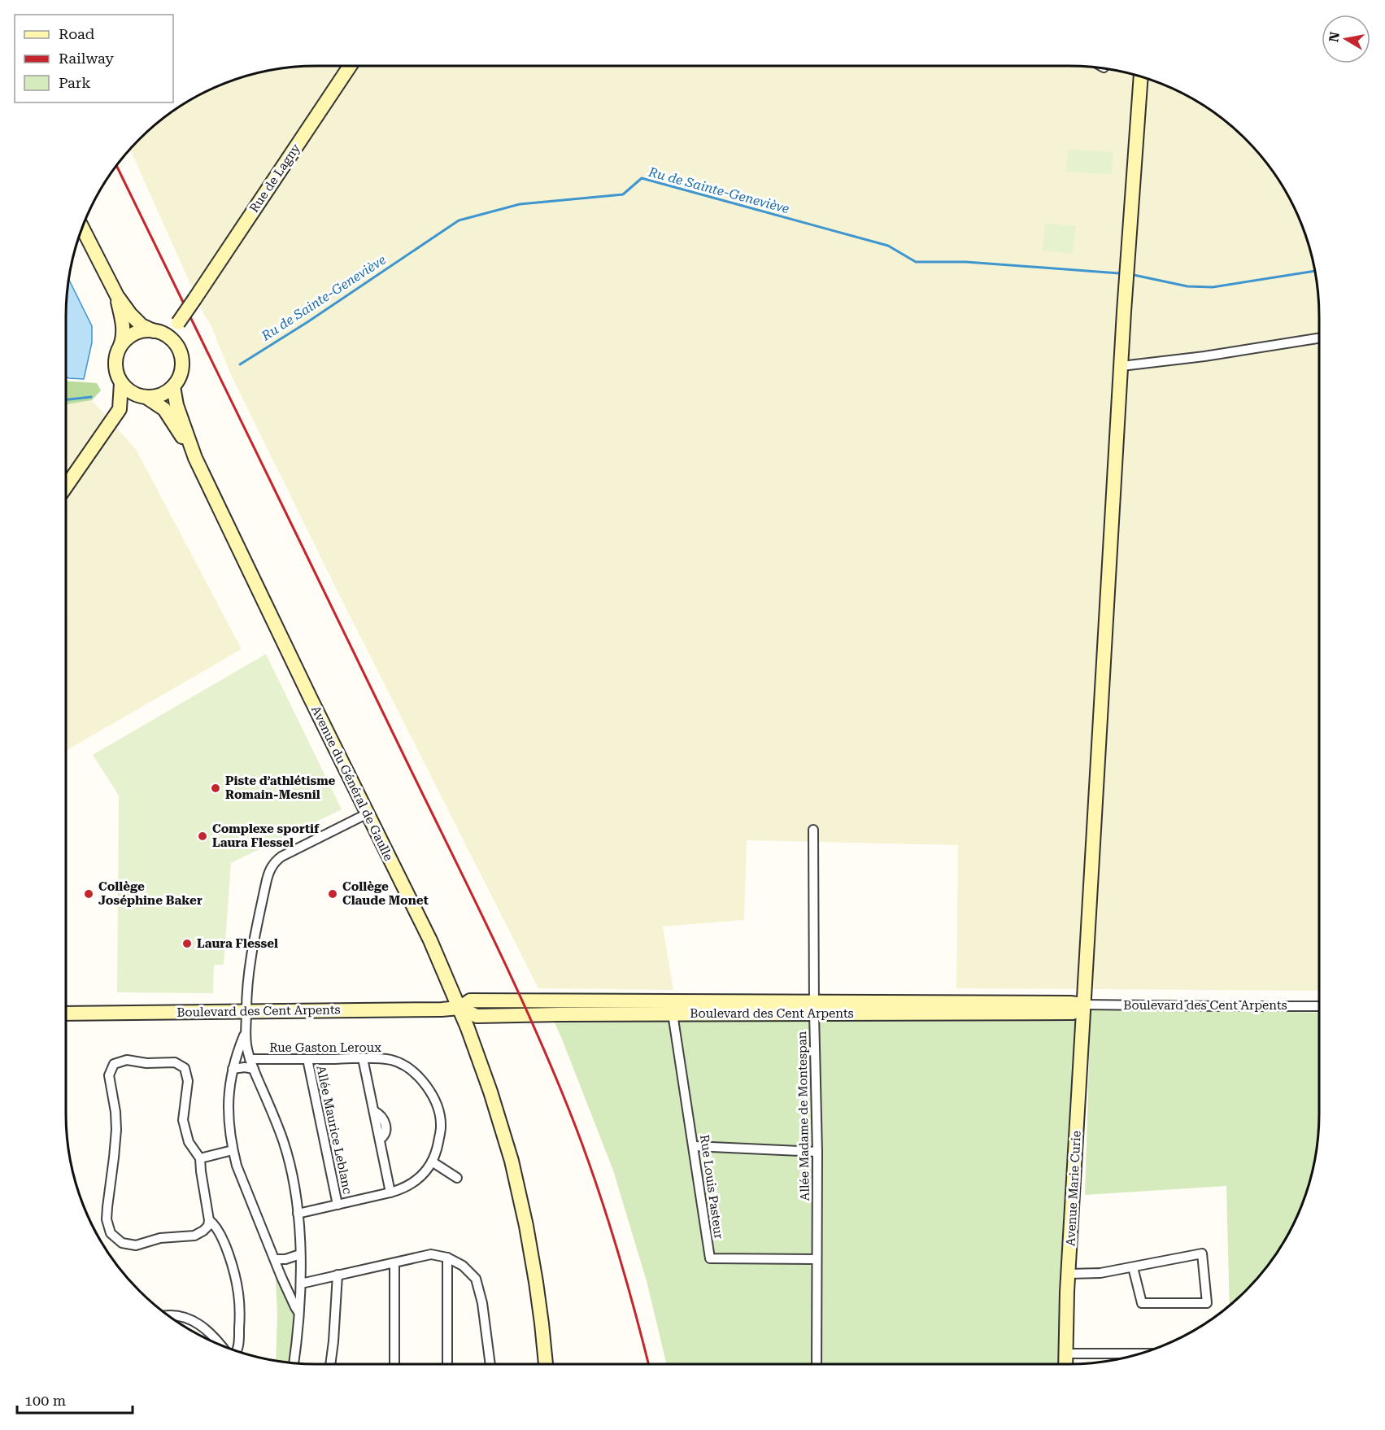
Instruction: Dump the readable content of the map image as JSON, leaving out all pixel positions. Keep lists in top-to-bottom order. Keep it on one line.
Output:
{"streets":{"main road":["Rue de Lagny","Avenue du Général de Gaulle","Boulevard des Cent Arpents","Avenue Marie Curie"],"street":["Rue Gaston Leroux","Allée Madame de Montespan","Allée Maurice Leblanc","Rue Louis Pasteur"]},"crossings":[["Avenue du Général de Gaulle","Boulevard des Cent Arpents"],["Boulevard des Cent Arpents","Allée Madame de Montespan"],["Boulevard des Cent Arpents","Rue Louis Pasteur"],["Boulevard des Cent Arpents","Avenue Marie Curie"],["Rue Gaston Leroux","Allée Maurice Leblanc"],["Allée Madame de Montespan","Rue Louis Pasteur"]],"water":["Ru de Sainte-Geneviève"],"places":["Piste d’athlétisme Romain-Mesnil","Complexe sportif Laura Flessel","Collège Joséphine Baker","Collège Claude Monet","Laura Flessel"],"legend":["Road","Railway","Park"],"scale_bar":"100 m","north":"left"}
